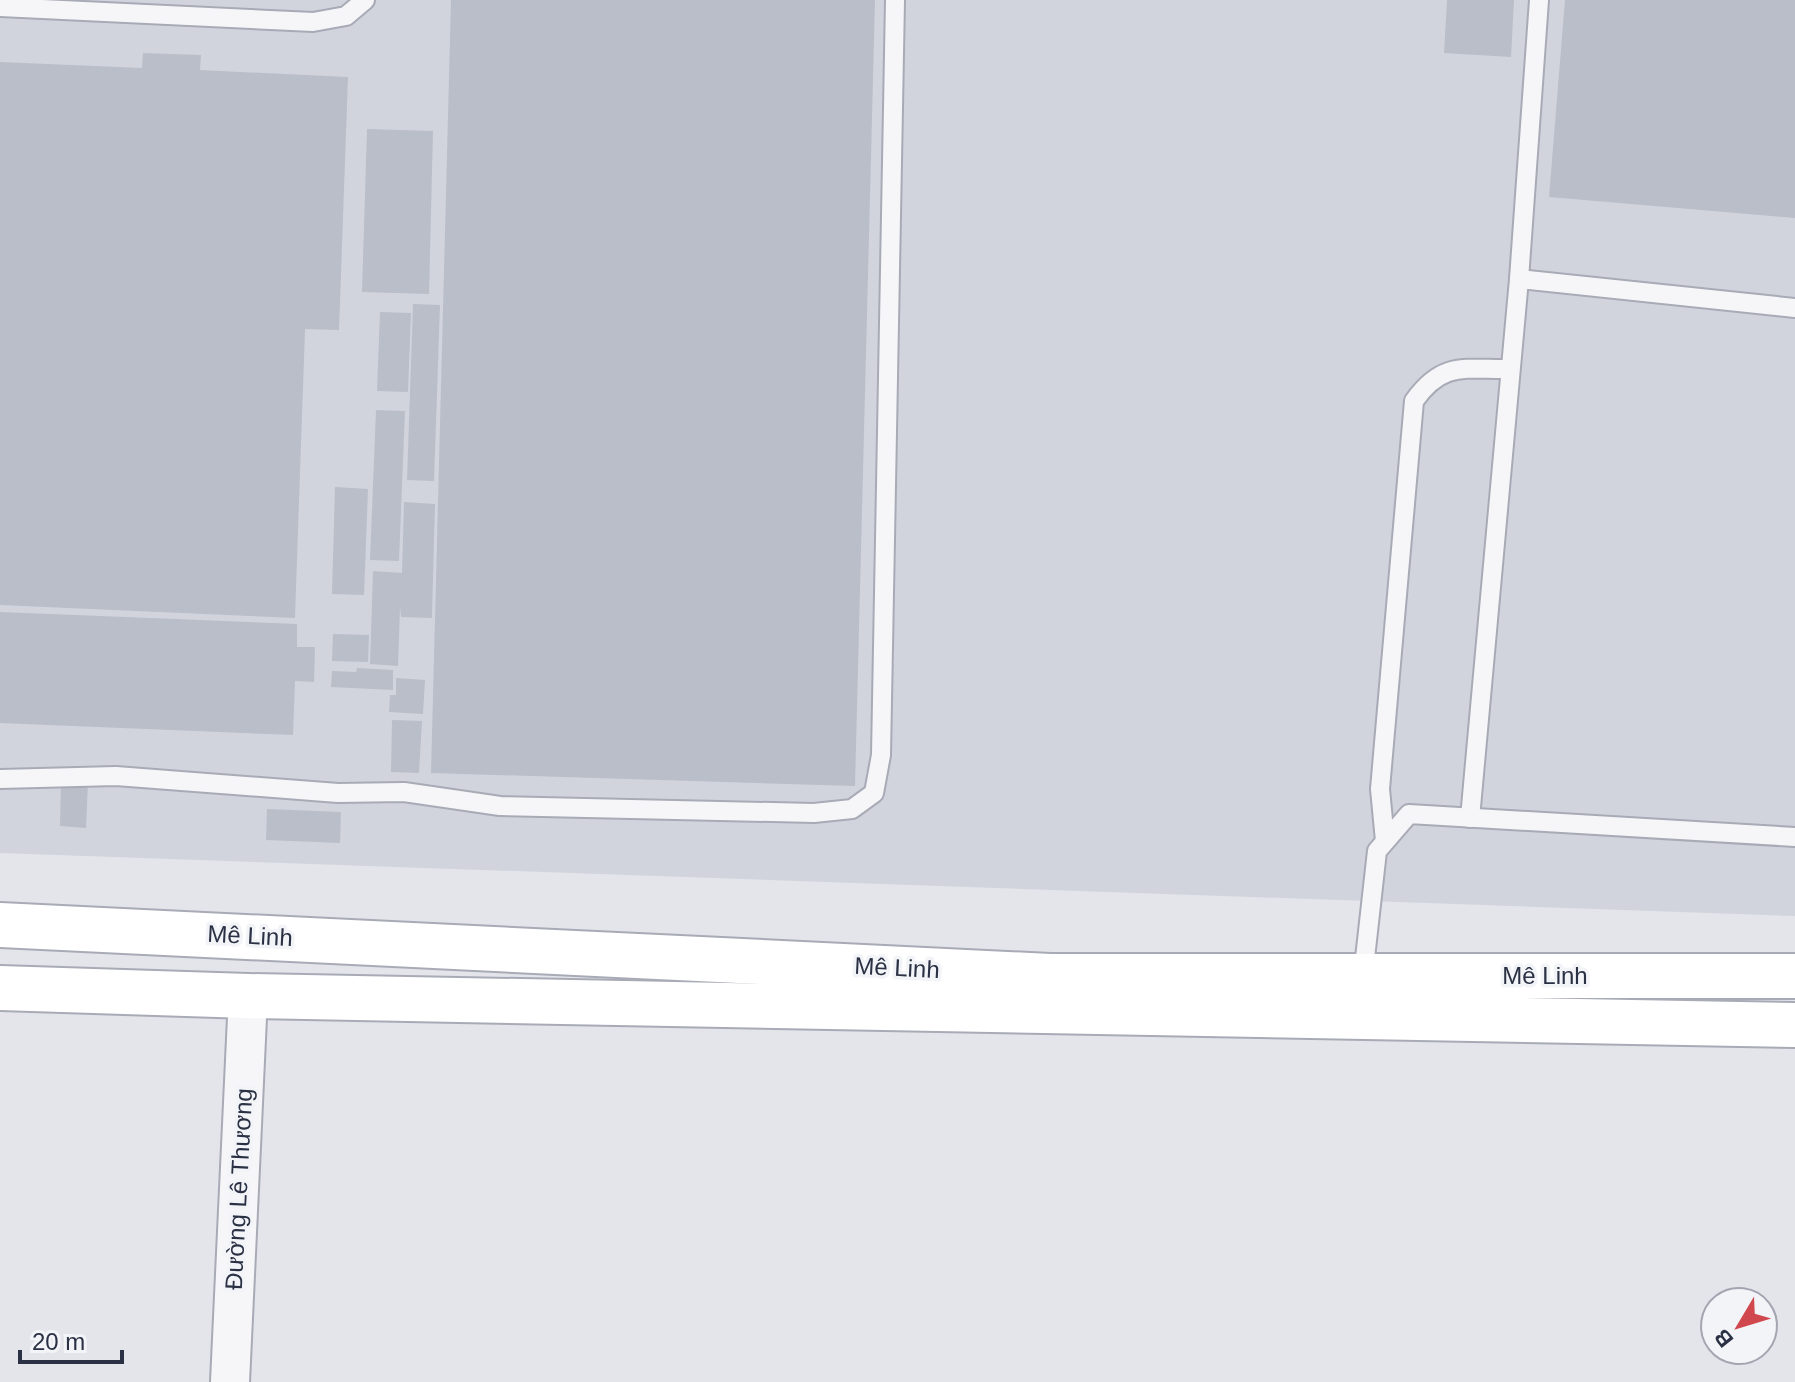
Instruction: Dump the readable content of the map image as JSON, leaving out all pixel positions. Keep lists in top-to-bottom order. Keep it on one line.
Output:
{"streets":{"main road":["Mê Linh"],"street":["Đường Lê Thương"]},"crossings":[["Mê Linh","Đường Lê Thương"]],"scale_bar":"20 m","north":"bottom left"}
